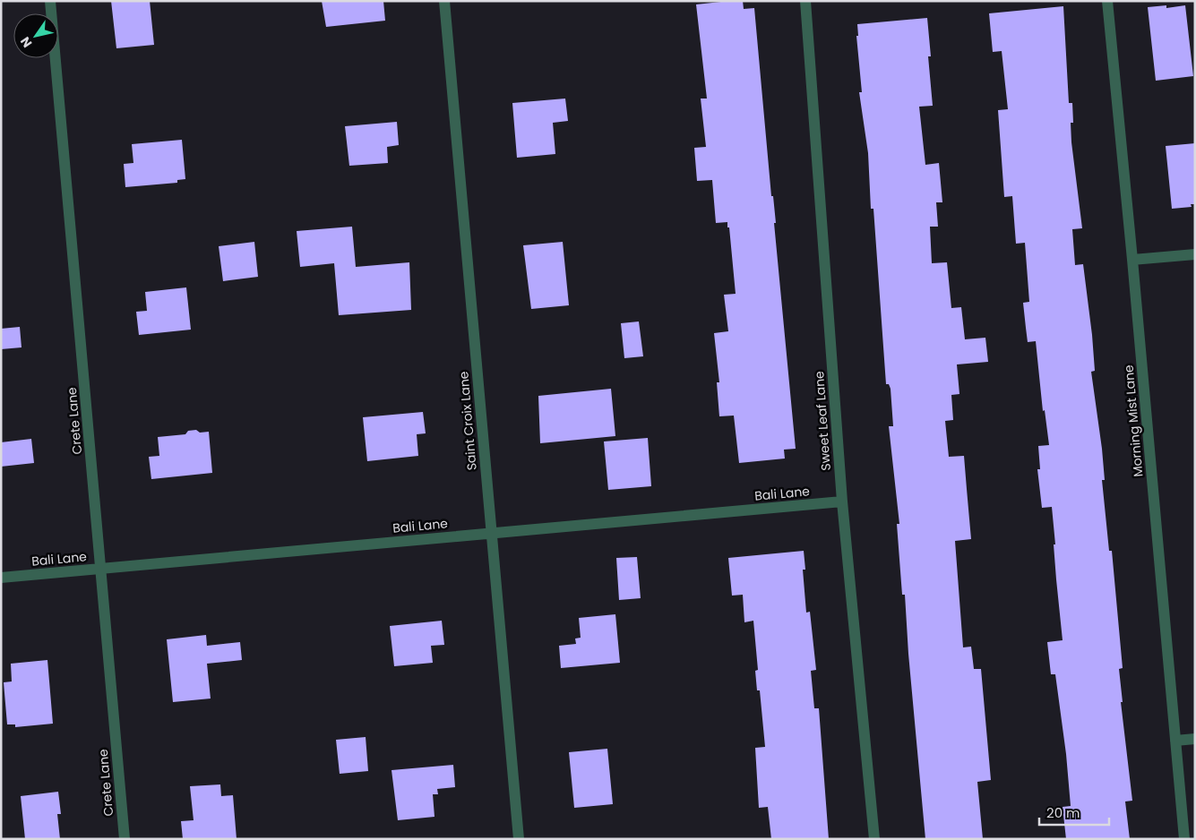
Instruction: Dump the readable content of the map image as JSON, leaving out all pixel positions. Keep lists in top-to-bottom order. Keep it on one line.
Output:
{"streets":{"street":["Crete Lane","Saint Croix Lane","Sweet Leaf Lane","Morning Mist Lane","Bali Lane"]},"crossings":[["Crete Lane","Bali Lane"],["Saint Croix Lane","Bali Lane"],["Sweet Leaf Lane","Bali Lane"]],"scale_bar":"20 m","north":"bottom left"}
